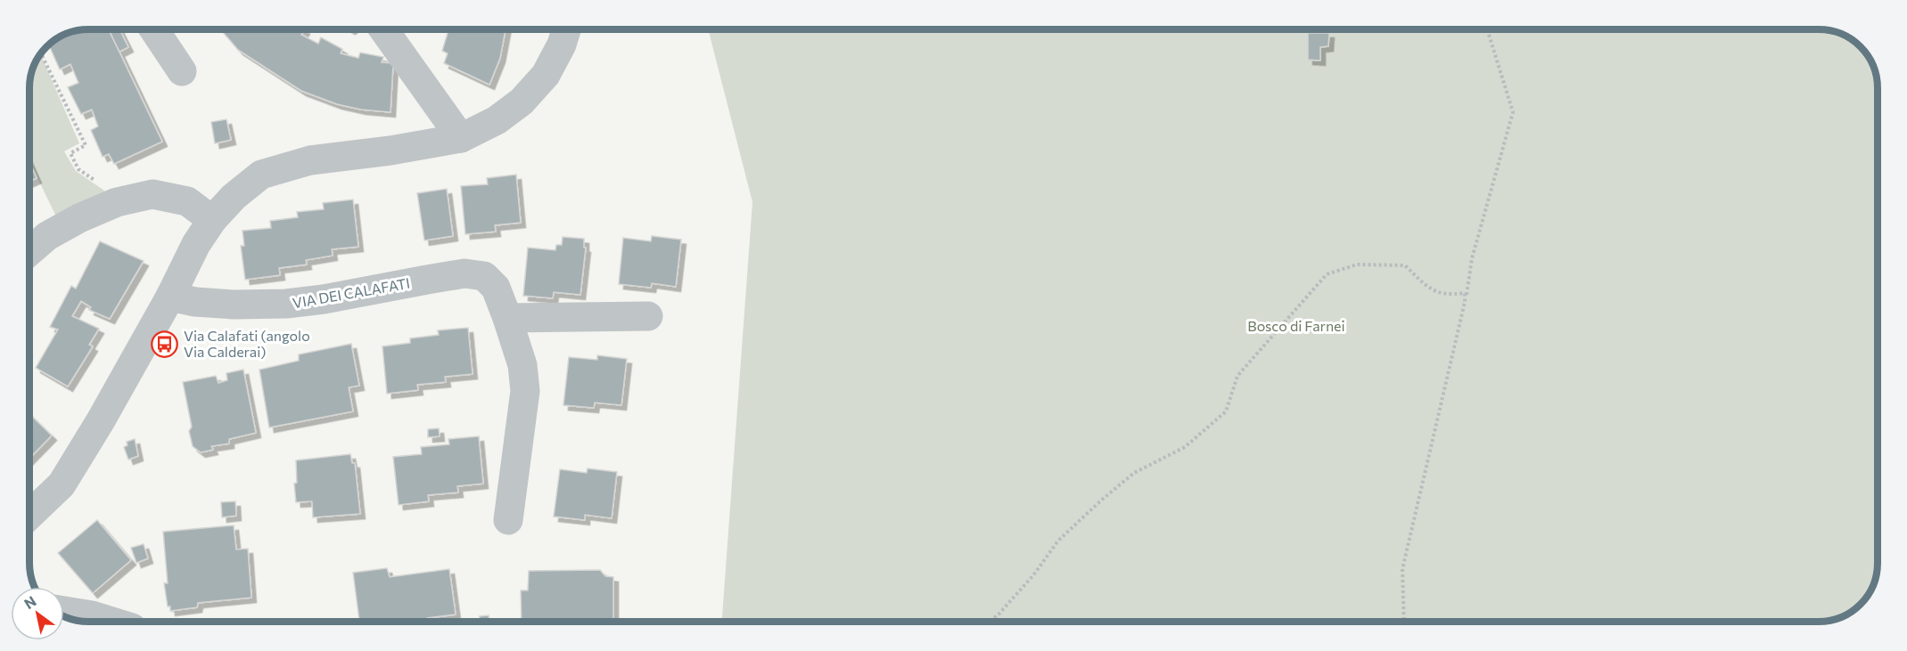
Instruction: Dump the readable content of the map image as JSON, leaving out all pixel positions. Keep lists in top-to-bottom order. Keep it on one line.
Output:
{"streets":{"street":["VIA DEI CALAFATI"]},"parks":["Bosco di Farnei"],"places":{"bus stop":["Via Calafati (angolo Via Calderai)"]},"north":"top left"}
